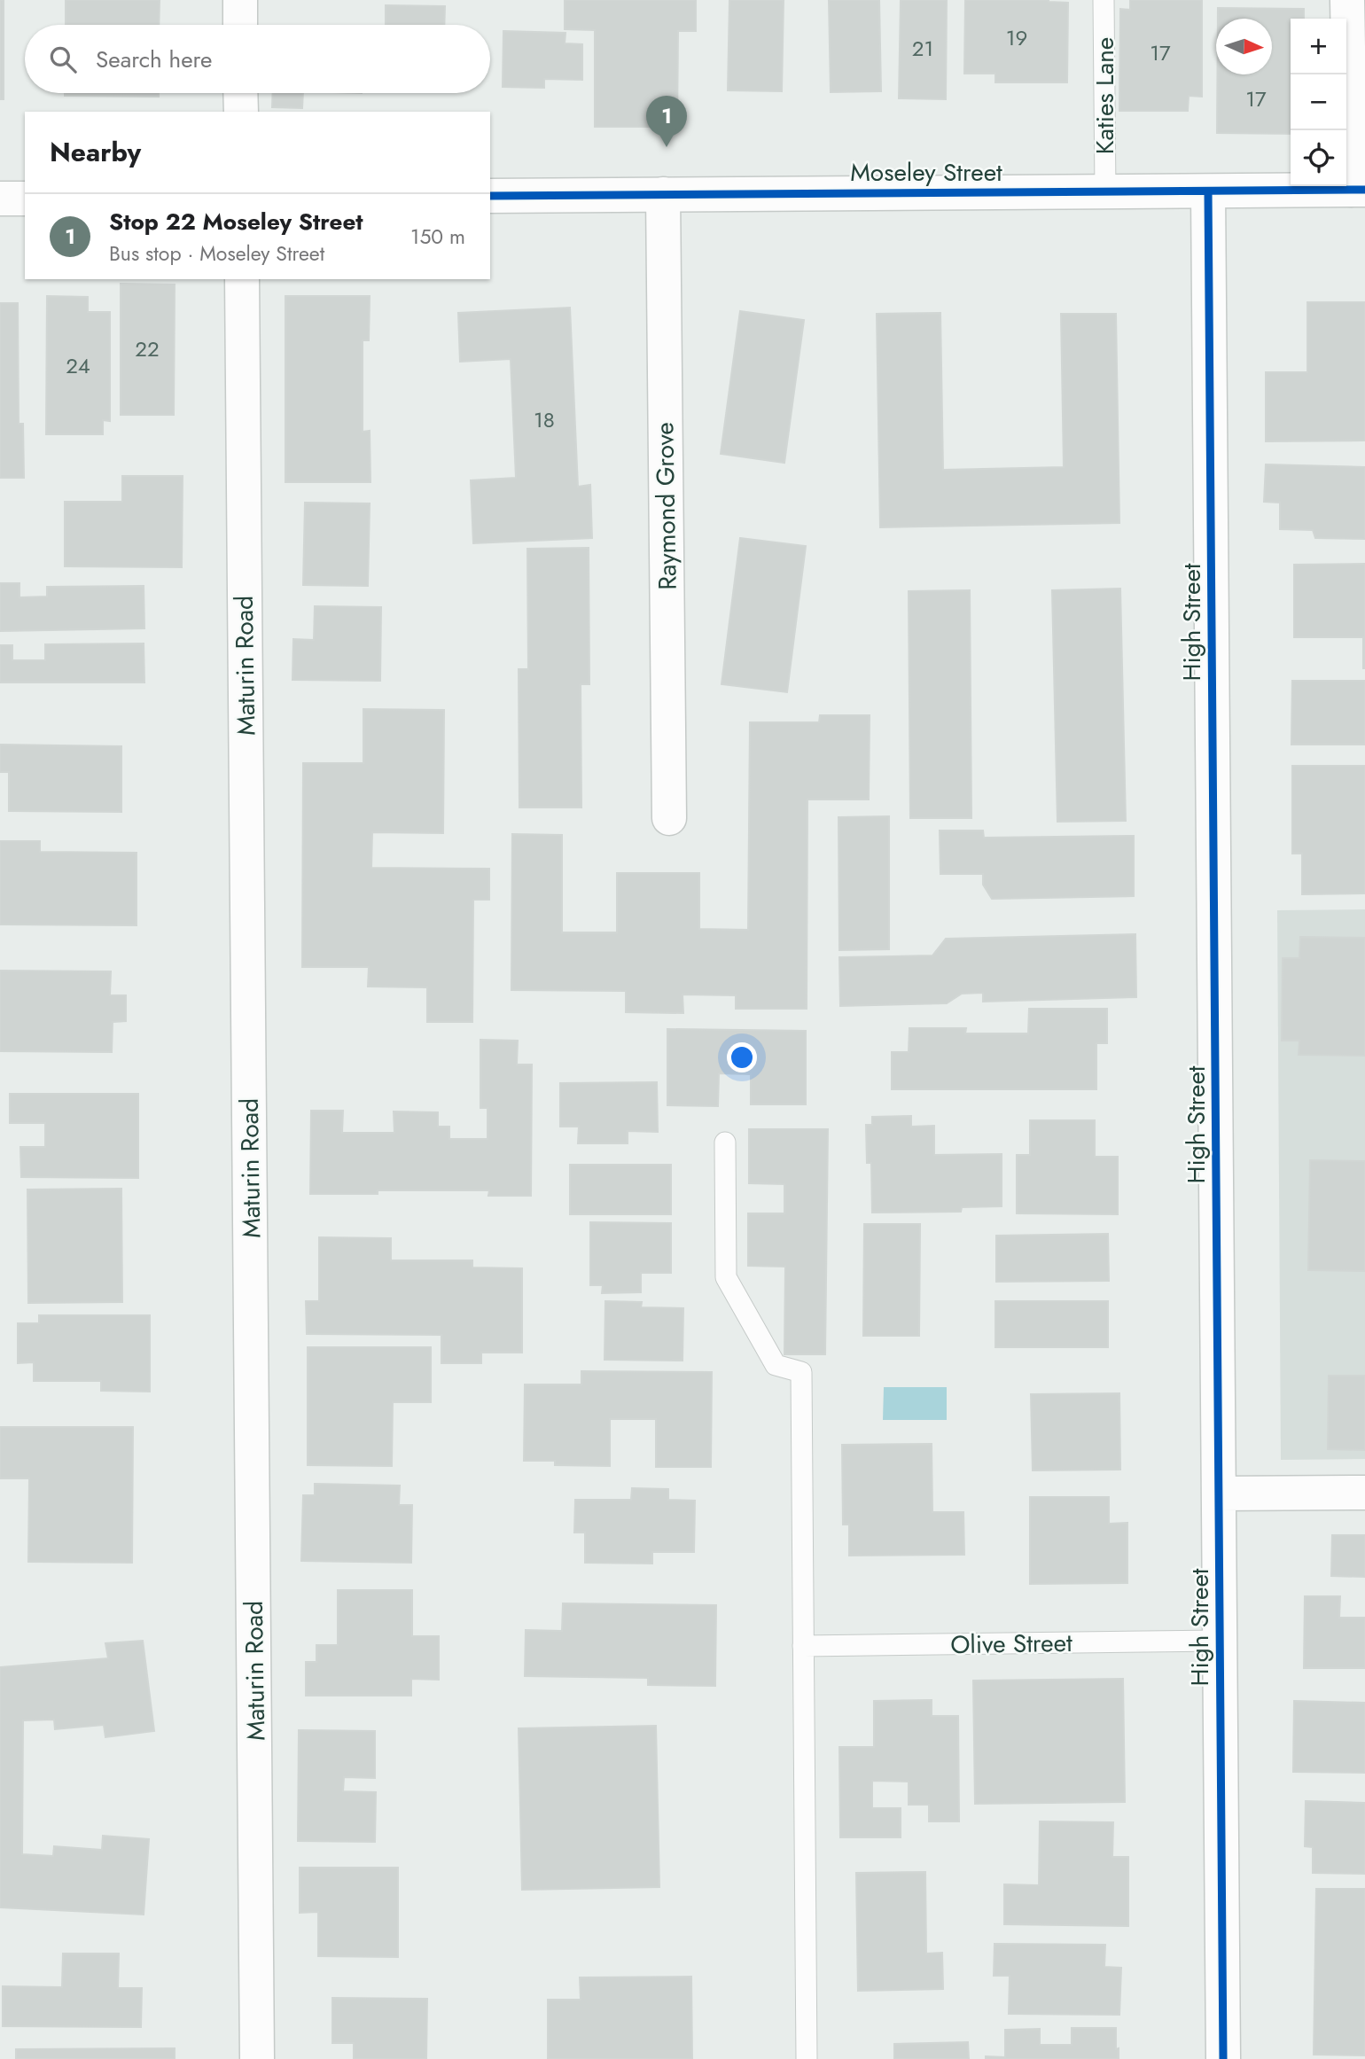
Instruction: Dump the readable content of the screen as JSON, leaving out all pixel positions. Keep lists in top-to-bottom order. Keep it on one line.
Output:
{"streets":{"street":["Moseley Street","Raymond Grove","High Street","Maturin Road"],"lane":["Katies Lane","Olive Street"]},"crossings":[["Katies Lane","Moseley Street"],["Moseley Street","Raymond Grove"],["Moseley Street","High Street"],["High Street","Olive Street"]],"house_numbers":["19","21","17","17","22","24","18"],"north":"right","page":{"map_buttons":["+","−"],"search":"Search here","pins":"1","heading":"Nearby","list":[{"mark":"1","name":"Stop 22 Moseley Street","note":"Bus stop · Moseley Street","value":"150 m"}]}}
